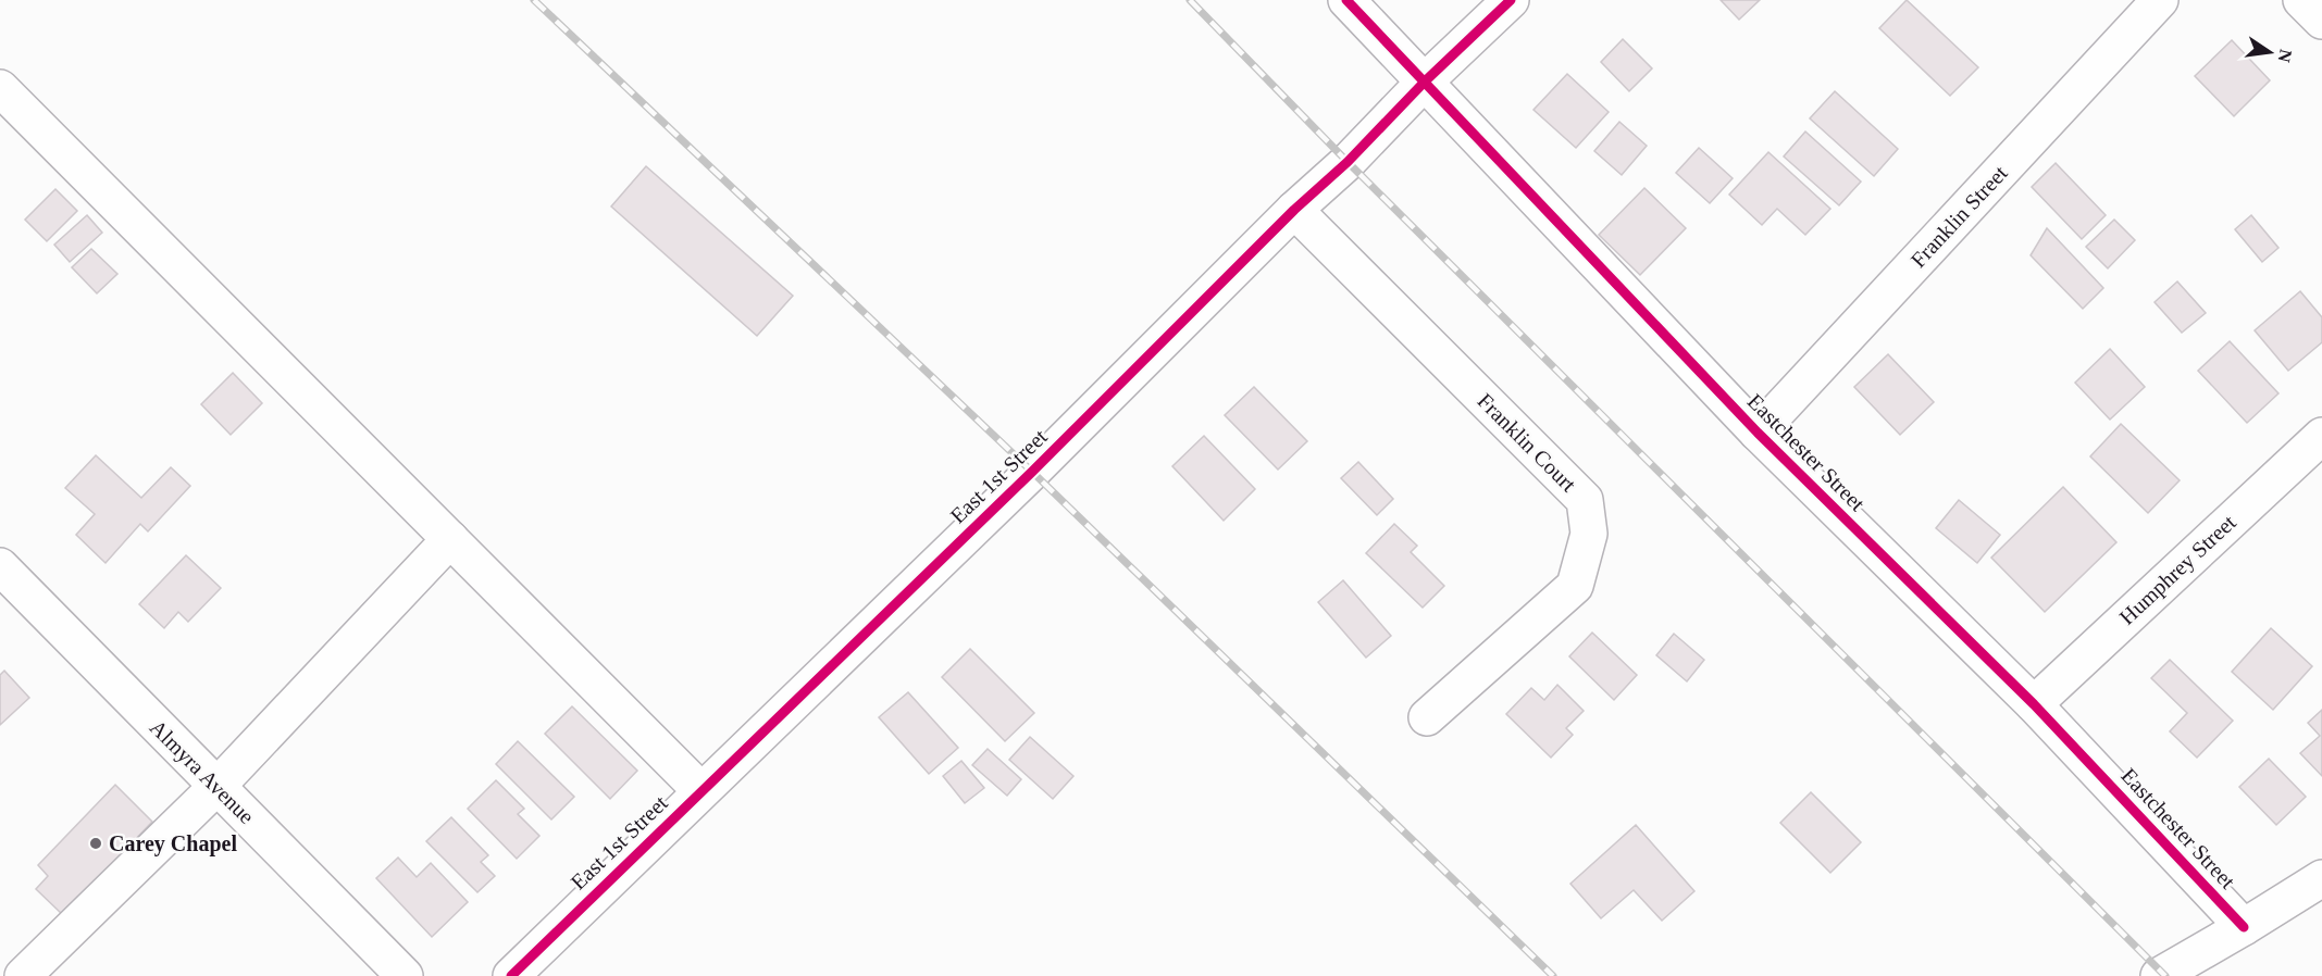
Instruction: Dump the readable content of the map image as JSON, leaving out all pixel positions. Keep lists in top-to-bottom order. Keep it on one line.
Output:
{"streets":{"street":["Franklin Street","Franklin Court","Eastchester Street","East 1st Street","Humphrey Street","Almyra Avenue"]},"crossings":[["Franklin Street","Eastchester Street"],["Franklin Court","East 1st Street"],["Eastchester Street","East 1st Street"],["Eastchester Street","Humphrey Street"]],"places":["Carey Chapel"],"north":"right"}
